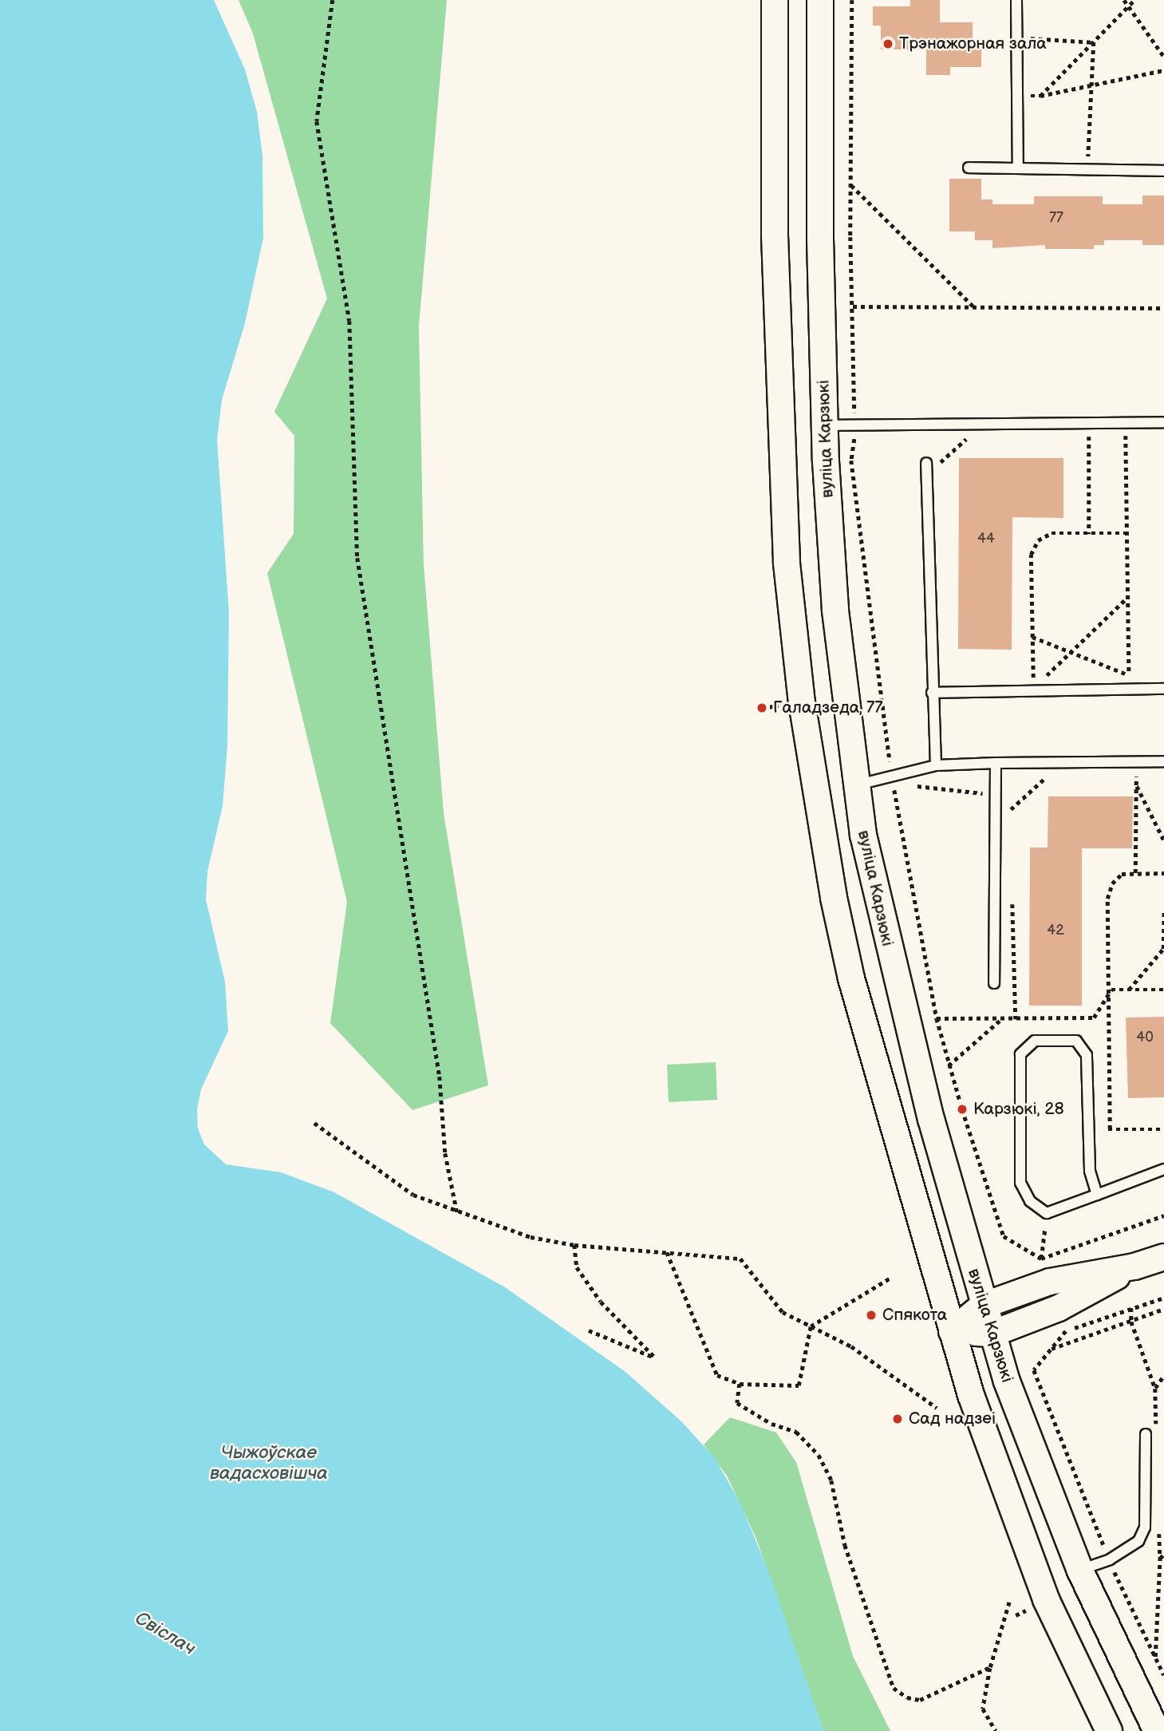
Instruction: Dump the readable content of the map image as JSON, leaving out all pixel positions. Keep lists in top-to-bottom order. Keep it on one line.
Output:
{"streets":{"street":["вуліца Карзюкі"]},"water":["Чыжоўскае вадасховішча","Свіслач"],"places":["Трэнажорная зала","Галадзеда, 77","Карзюкі, 28","Спякота","Сад надзеі"],"house_numbers":["77","44","42","40"]}
